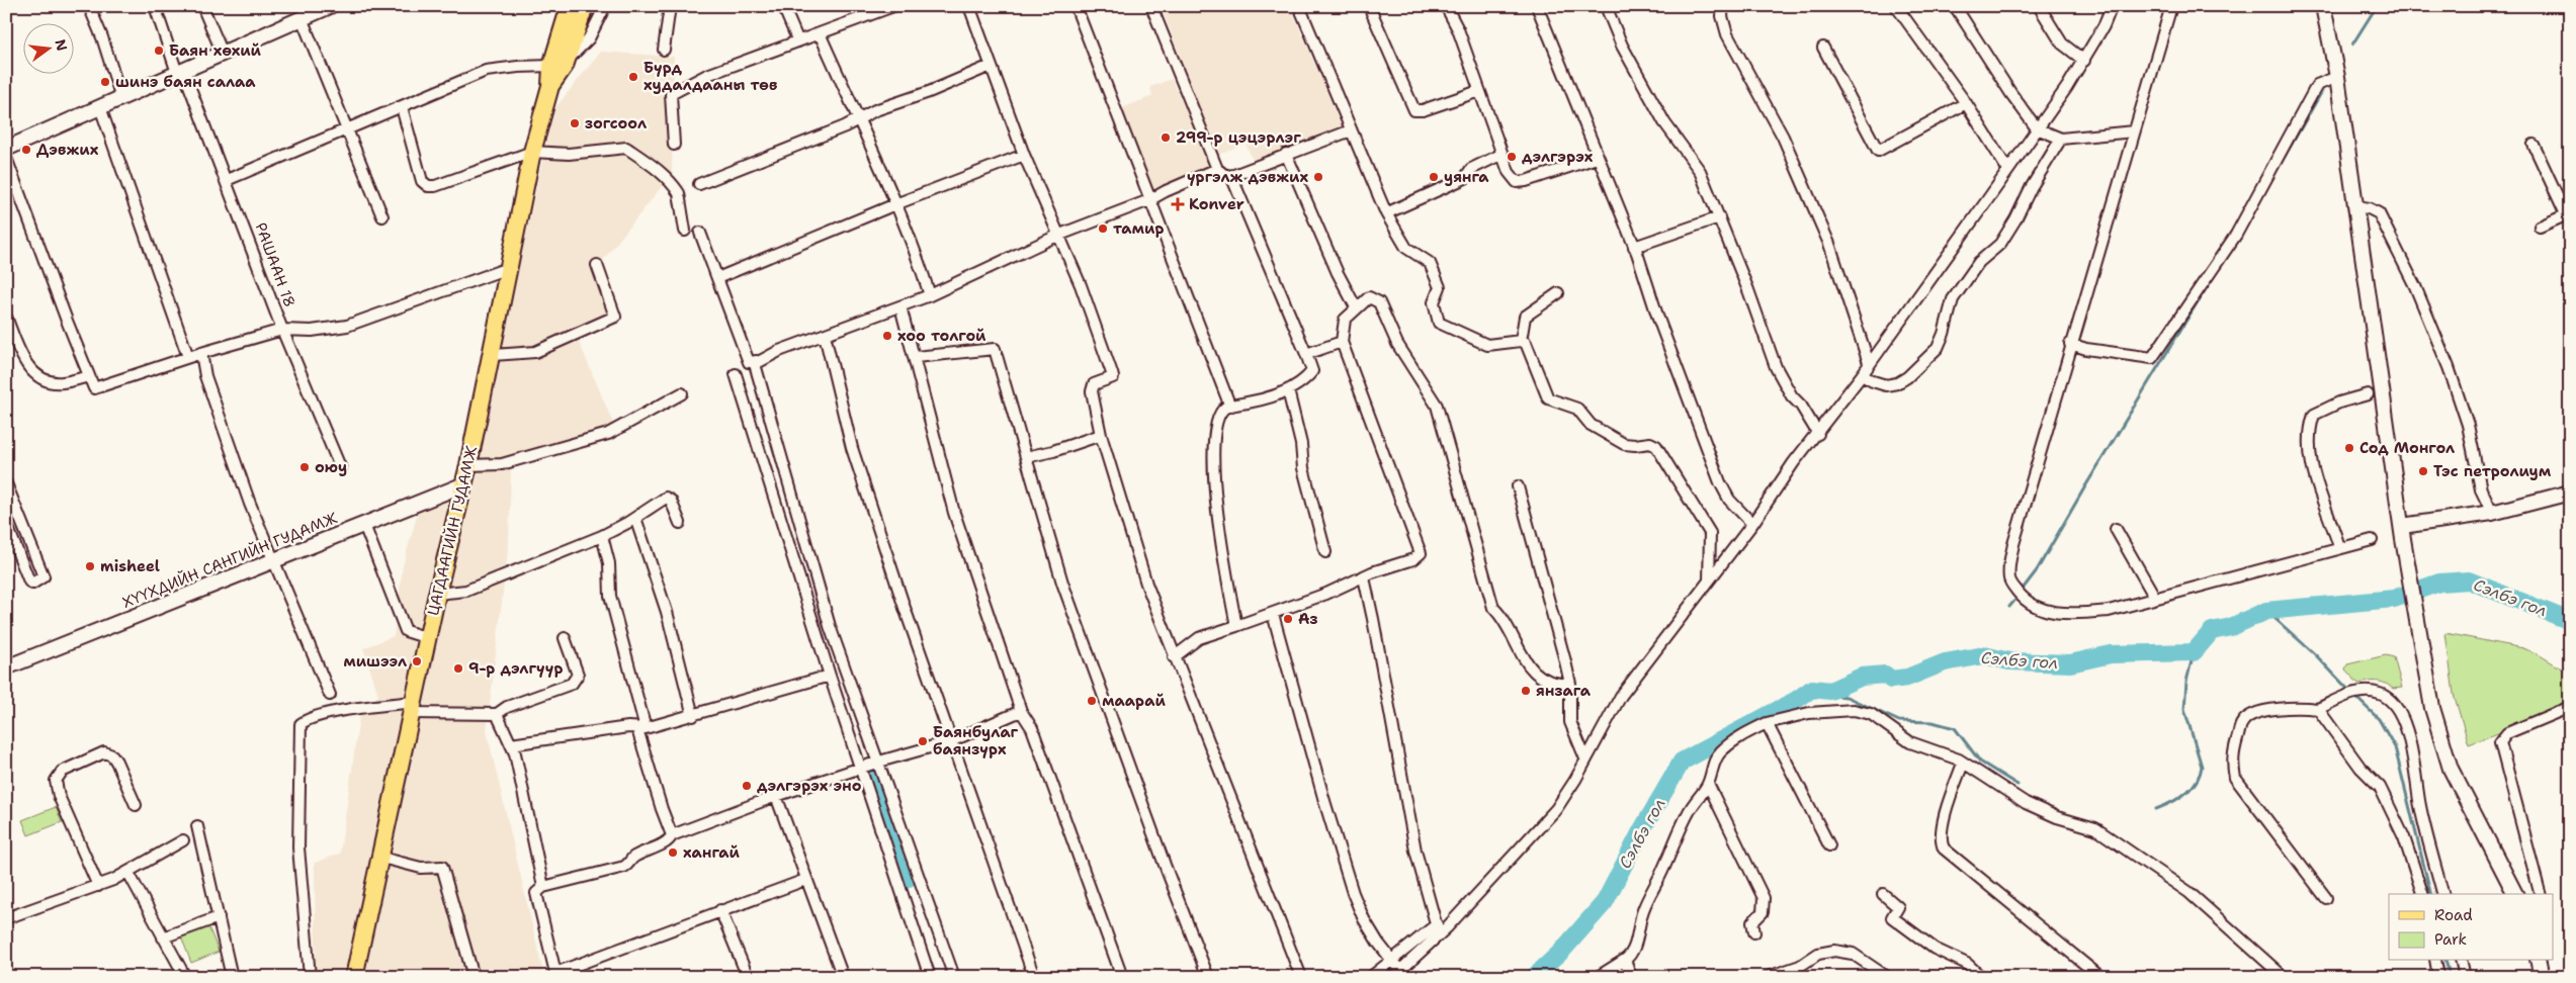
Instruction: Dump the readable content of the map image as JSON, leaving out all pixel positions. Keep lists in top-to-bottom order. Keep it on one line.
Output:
{"streets":{"main road":["ЦАГДААГИЙН ГУДАМЖ","ХҮҮХДИЙН САНГИЙН ГУДАМЖ"],"street":["РАШААН 18"]},"crossings":[["ЦАГДААГИЙН ГУДАМЖ","ХҮҮХДИЙН САНГИЙН ГУДАМЖ"]],"water":["Сэлбэ гол"],"places":{"other":["Баян хөхий","Бүрд худалдааны төв","шинэ баян салаа","зогсоол","299-р цэцэрлэг","Дэвжих","дэлгэрэх","үргэлж дэвжих","уянга","тамир","хоо толгой","Сод Монгол","оюу","Тэс петролиум","misheel","Аз","мишээл","9-р дэлгүүр","янзага","маарай","Баянбулаг баянзүрх","дэлгэрэх эно","хангай"],"health":["Konver"]},"legend":["Road","Park"],"north":"right"}
